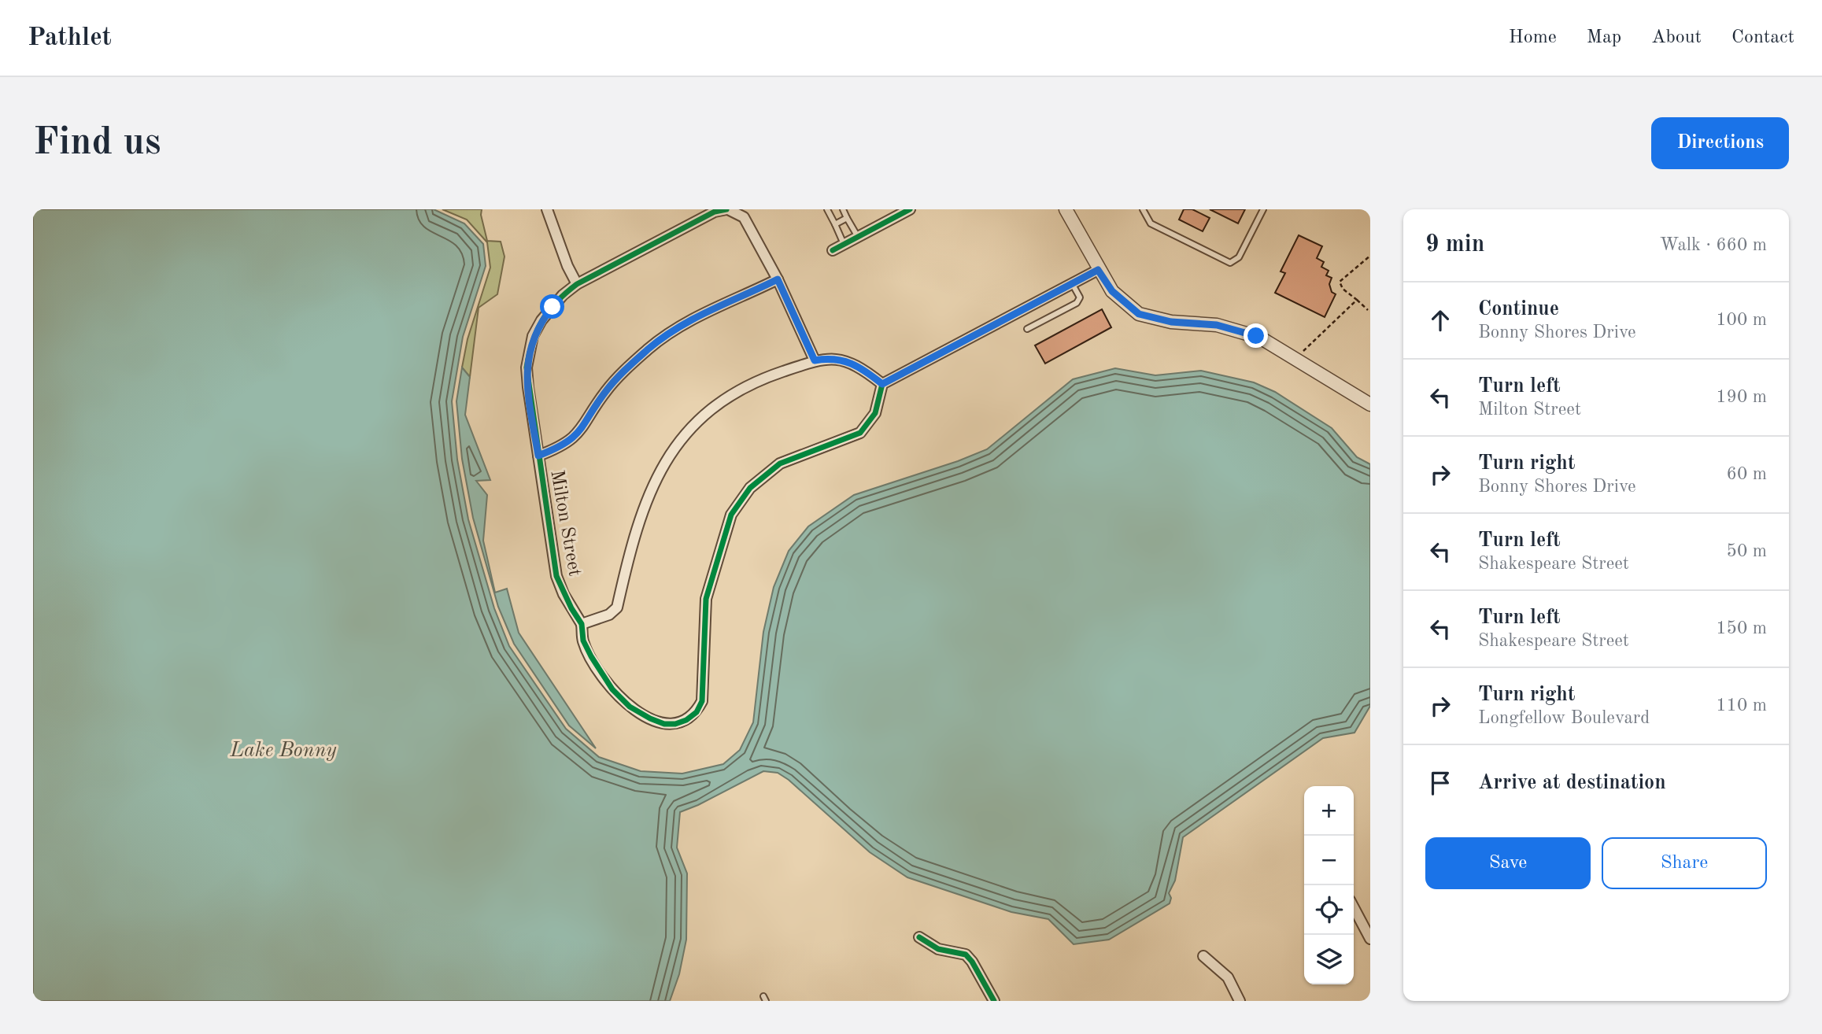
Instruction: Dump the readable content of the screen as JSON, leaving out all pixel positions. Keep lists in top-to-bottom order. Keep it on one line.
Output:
{"streets":{"street":["Milton Street"]},"water":["Lake Bonny"],"page":{"header":"Pathlet","nav":["Home","Map","About","Contact"],"buttons":["Directions",["Save","Share"]],"title":"Find us","heading":["9 min","Walk · 660 m"],"list":[["Continue","Bonny Shores Drive","100 m"],["Turn left","Milton Street","190 m"],["Turn right","Bonny Shores Drive","60 m"],["Turn left","Shakespeare Street","50 m"],["Turn left","Shakespeare Street","150 m"],["Turn right","Longfellow Boulevard","110 m"],"Arrive at destination"],"map_buttons":["+","−"]}}
